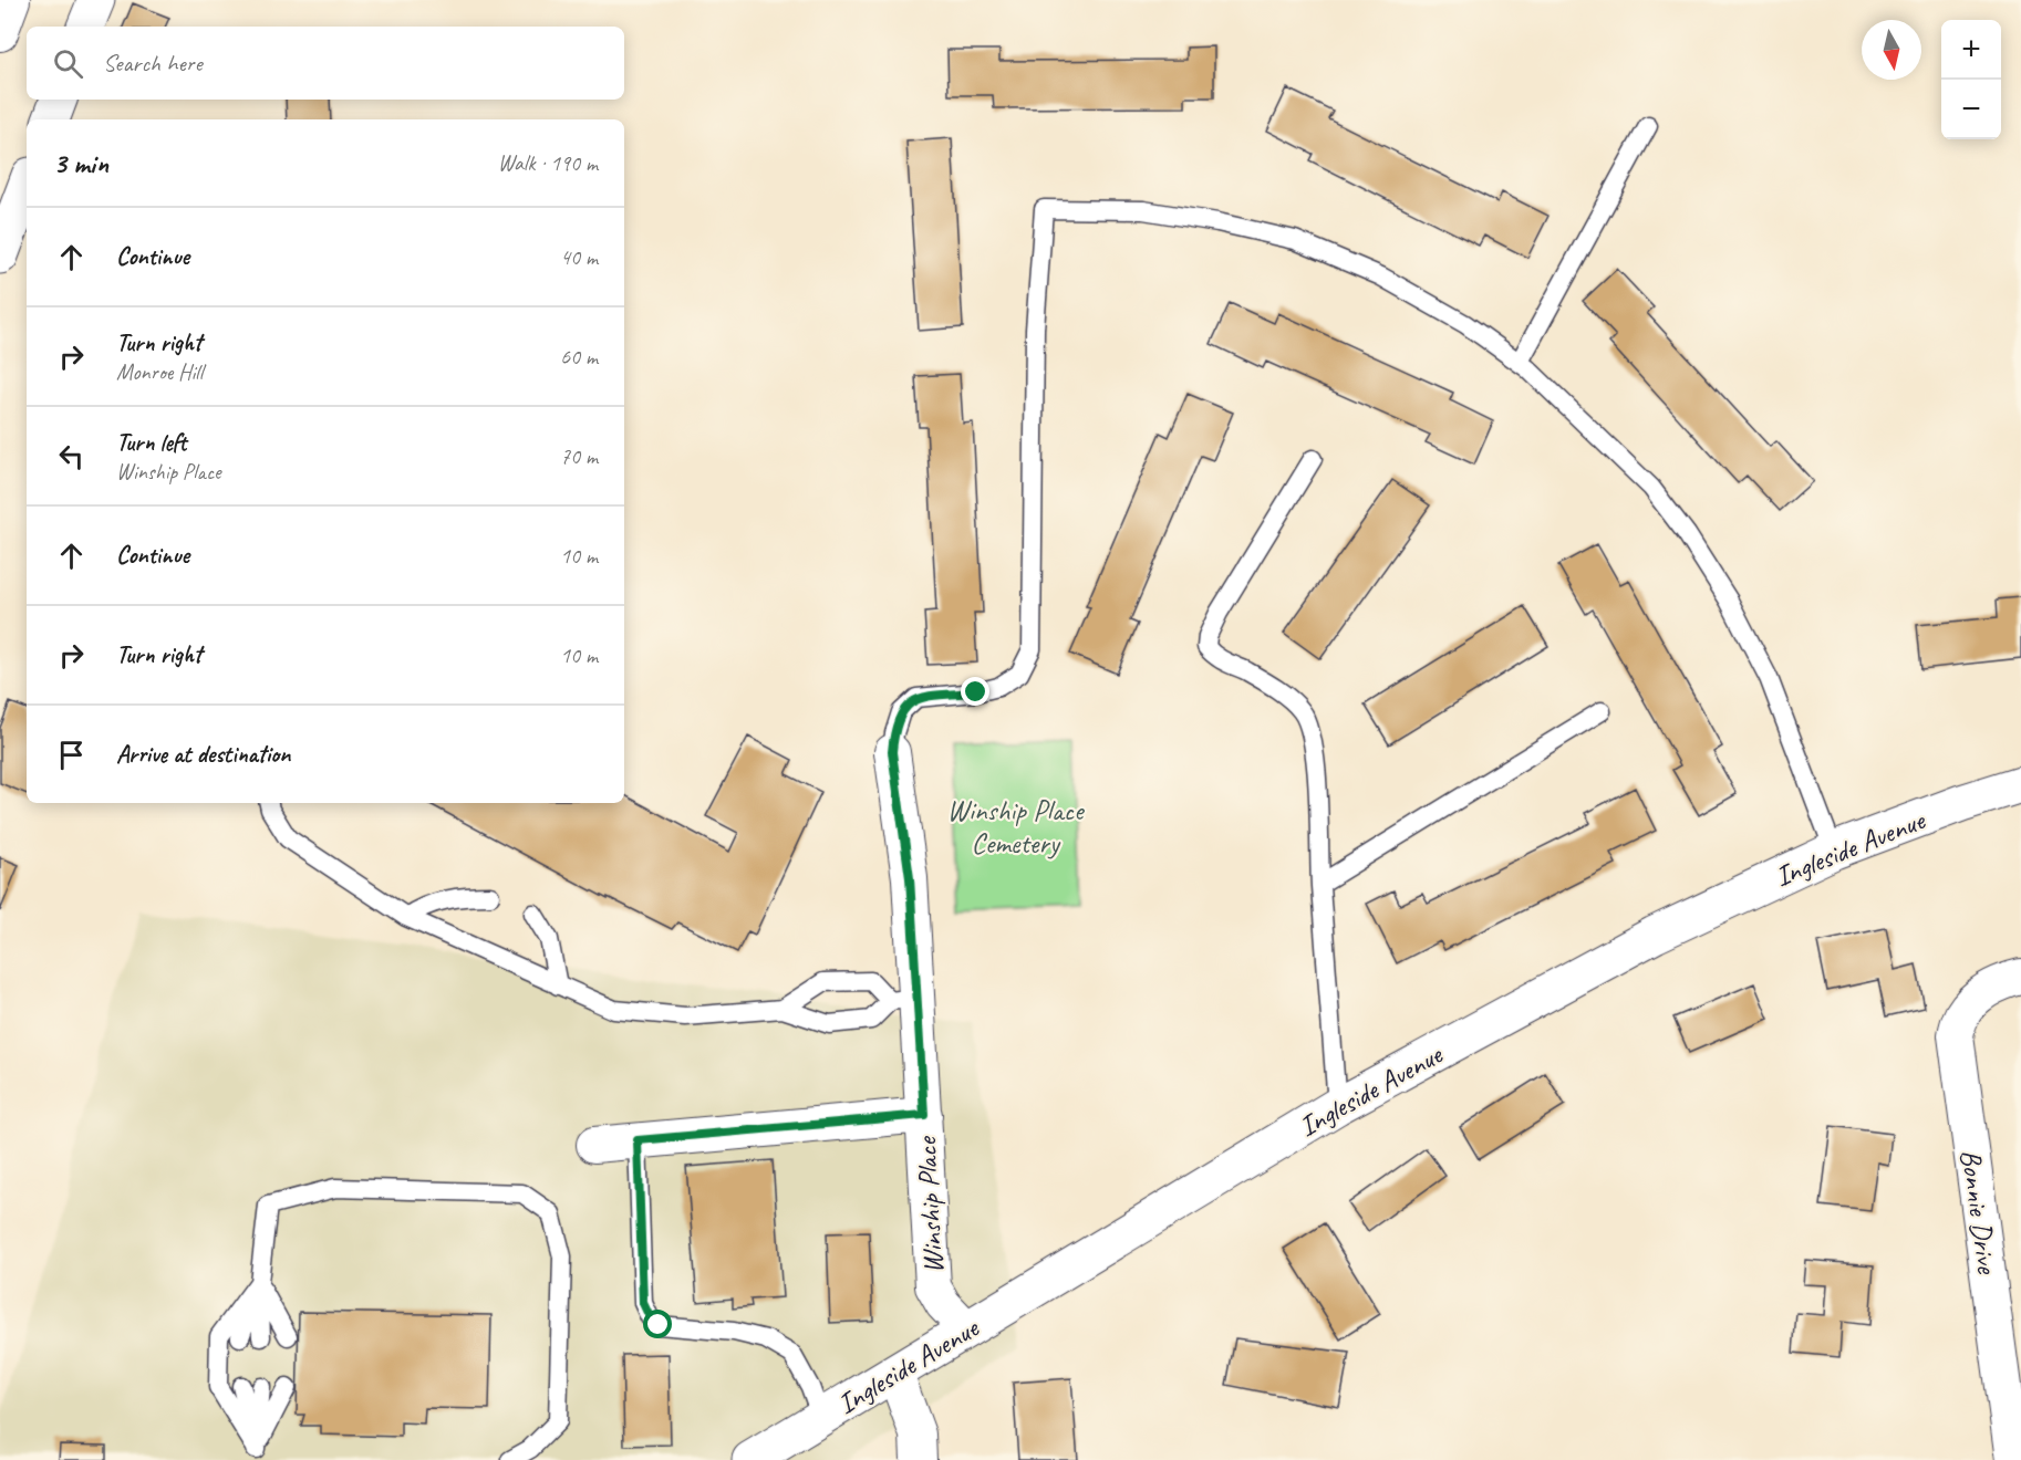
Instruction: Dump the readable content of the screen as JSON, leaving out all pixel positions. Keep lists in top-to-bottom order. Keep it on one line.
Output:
{"streets":{"street":["Ingleside Avenue","Winship Place","Bonnie Drive"]},"crossings":[["Ingleside Avenue","Winship Place"]],"parks":["Winship Place Cemetery"],"north":"bottom","page":{"map_buttons":["+","−"],"search":"Search here","heading":["3 min","Walk · 190 m"],"list":[["Continue","40 m"],["Turn right","Monroe Hill","60 m"],["Turn left","Winship Place","70 m"],["Continue","10 m"],["Turn right","10 m"],"Arrive at destination"]}}
